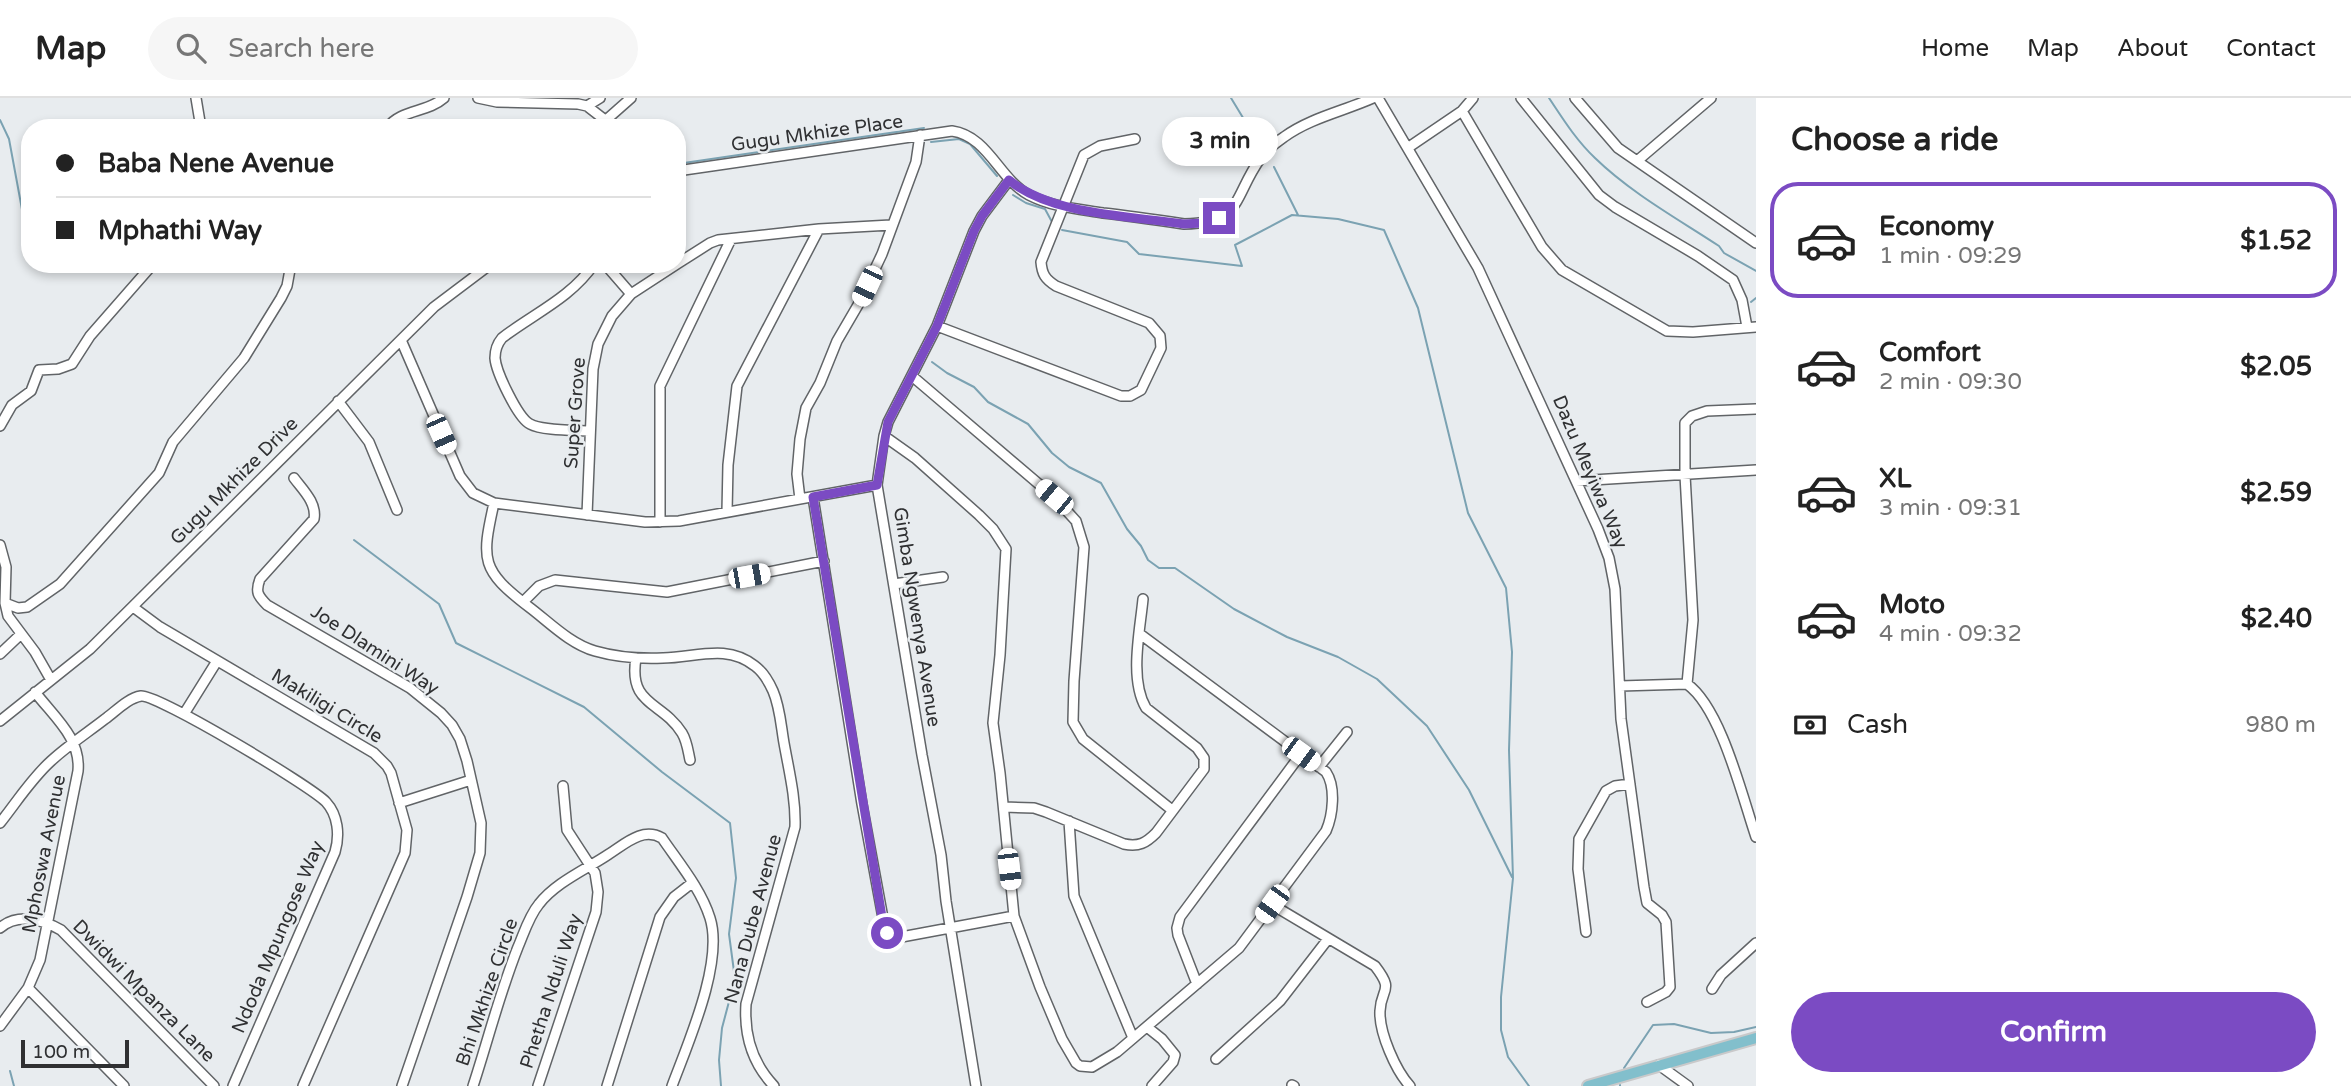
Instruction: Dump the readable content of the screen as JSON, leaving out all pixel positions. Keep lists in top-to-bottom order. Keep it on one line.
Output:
{"streets":{"street":["Gugu Mkhize Place","Super Grove","Dazu Meyiwa Way","Gugu Mkhize Drive","Gimba Ngwenya Avenue","Joe Dlamini Way","Makiligi Circle","Mphoswa Avenue","Nana Dube Avenue","Ndoda Mpungose Way","Dwidwi Mpanza Lane","Phetha Nduli Way","Bhi Mkhize Circle"]},"crossings":[["Gugu Mkhize Place","Gimba Ngwenya Avenue"],["Gugu Mkhize Drive","Makiligi Circle"],["Mphoswa Avenue","Ndoda Mpungose Way"],["Mphoswa Avenue","Dwidwi Mpanza Lane"],["Phetha Nduli Way","Bhi Mkhize Circle"]],"scale_bar":"100 m","page":{"header":"Map","search":"Search here","nav":["Home","Map","About","Contact"],"heading":"Choose a ride","bubble":"3 min","banner":["Baba Nene Avenue","Mphathi Way"],"list":[{"name":"Economy","note":"1 min · 09:29","value":"$1.52"},{"name":"Comfort","note":"2 min · 09:30","value":"$2.05"},{"name":"XL","note":"3 min · 09:31","value":"$2.59"},{"name":"Moto","note":"4 min · 09:32","value":"$2.40"}],"pay":["Cash","980 m"],"buttons":"Confirm","scale":"100 m"}}
